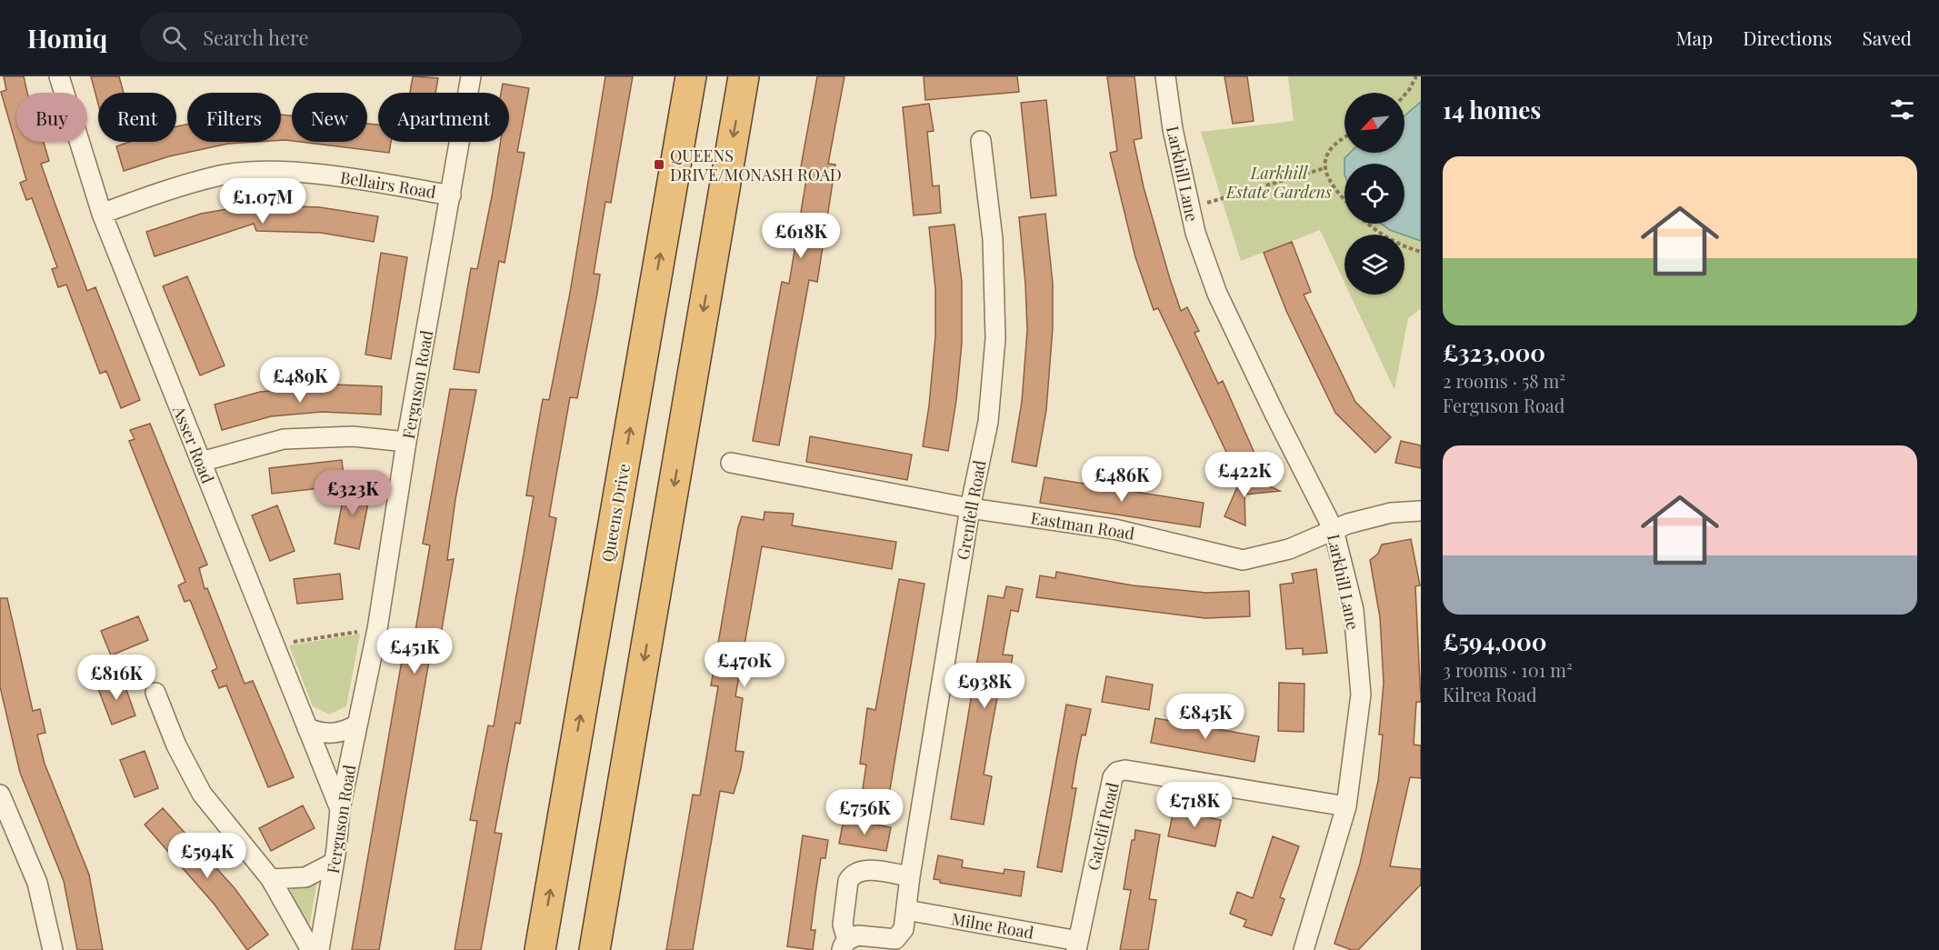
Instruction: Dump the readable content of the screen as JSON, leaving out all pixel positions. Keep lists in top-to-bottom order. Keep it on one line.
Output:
{"streets":{"highway":["Queens Drive"],"street":["Larkhill Lane","Bellairs Road","Ferguson Road","Asser Road","Grenfell Road","Eastman Road","Gatclif Road","Milne Road"]},"crossings":[["Larkhill Lane","Eastman Road"],["Larkhill Lane","Gatclif Road"],["Bellairs Road","Ferguson Road"],["Bellairs Road","Asser Road"],["Ferguson Road","Asser Road"],["Grenfell Road","Eastman Road"],["Grenfell Road","Milne Road"],["Gatclif Road","Milne Road"]],"parks":["Larkhill Estate Gardens"],"places":{"transit":["QUEENS DRIVE/MONASH ROAD"]},"north":"bottom left","page":{"header":"Homiq","search":"Search here","nav":["Map","Directions","Saved"],"heading":"14 homes","chip":["Buy","Rent","Filters","New","Apartment"],"list":[{"name":"£323,000","note":"2 rooms · 58 m² · Ferguson Road"},{"name":"£594,000","note":"3 rooms · 101 m² · Kilrea Road"}],"price":["£1.07M","£618K","£489K","£422K","£486K","£323K","£451K","£470K","£816K","£938K","£845K","£718K","£756K","£594K"]}}
